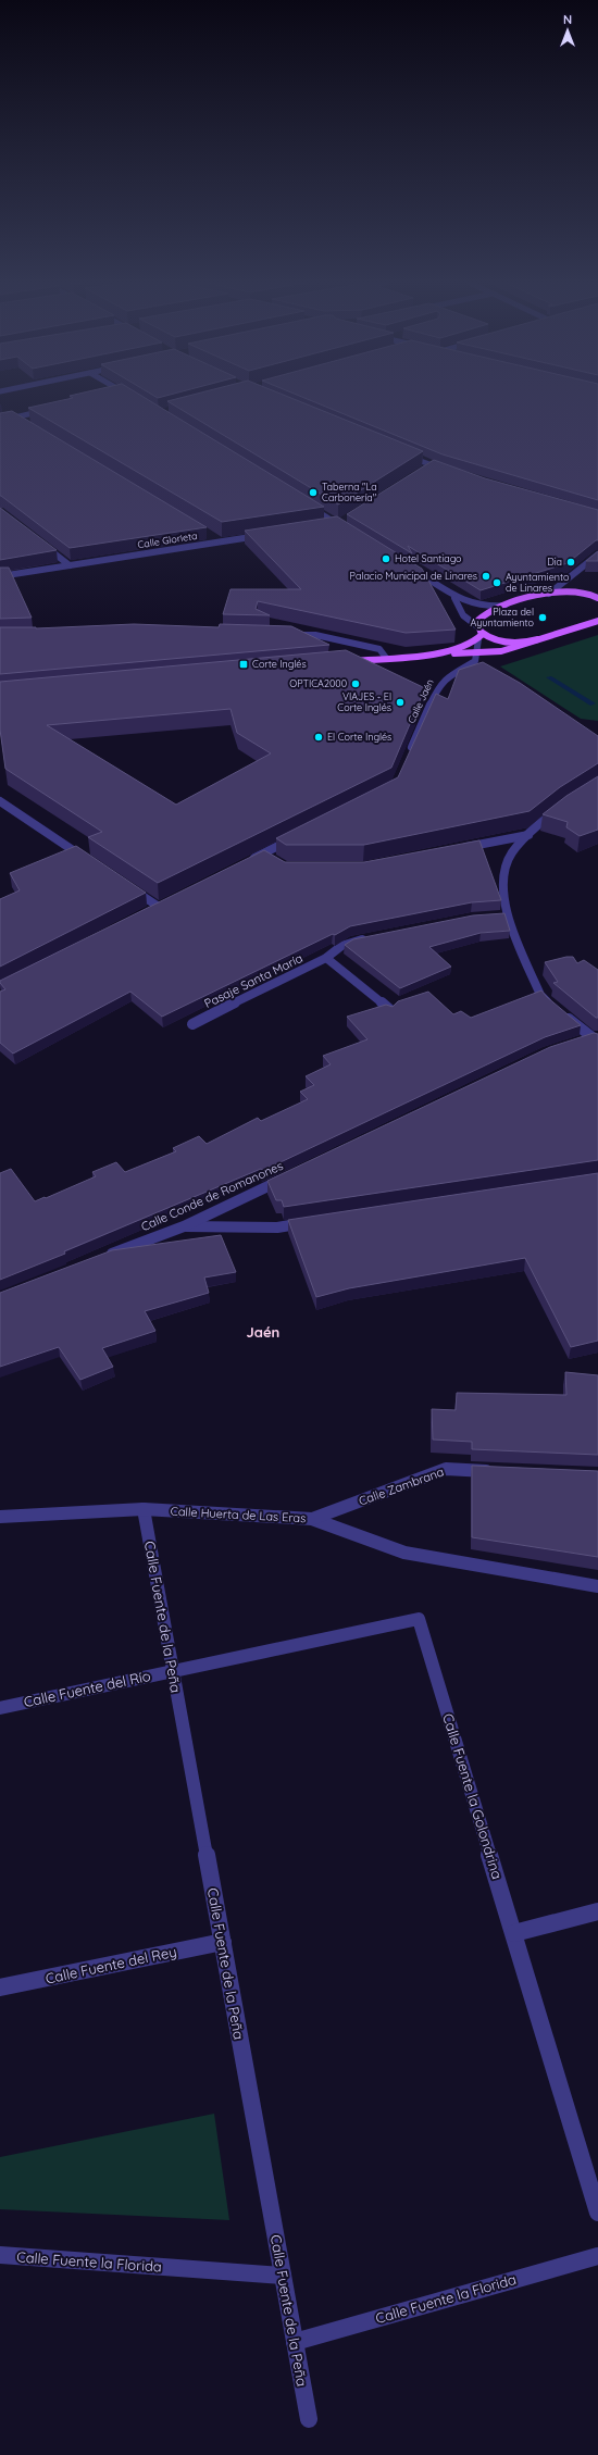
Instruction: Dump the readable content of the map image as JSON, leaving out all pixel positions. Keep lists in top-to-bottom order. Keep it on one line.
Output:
{"streets":{"street":["Calle Glorieta","Calle Jaén","Pasaje Santa María","Calle Conde de Romanones","Calle Zambrana","Calle Huerta de Las Eras","Calle Fuente de la Peña","Calle Fuente del Río","Calle Fuente la Golondrina","Calle Fuente del Rey","Calle Fuente la Florida"]},"crossings":[["Calle Zambrana","Calle Huerta de Las Eras"],["Calle Huerta de Las Eras","Calle Fuente de la Peña"],["Calle Fuente de la Peña","Calle Fuente del Río"],["Calle Fuente de la Peña","Calle Fuente la Golondrina"],["Calle Fuente de la Peña","Calle Fuente del Rey"],["Calle Fuente de la Peña","Calle Fuente la Florida"],["Calle Fuente del Río","Calle Fuente la Golondrina"]],"districts":["Jaén"],"places":{"other":["Taberna \"La Carbonería\"","Hotel Santiago","Dia","Palacio Municipal de Linares","Ayuntamiento de Linares","Plaza del Ayuntamiento","OPTICA2000","VIAJES - El Corte Inglés","El Corte Inglés"],"transit":["Corte Inglés"]},"north":"top"}
